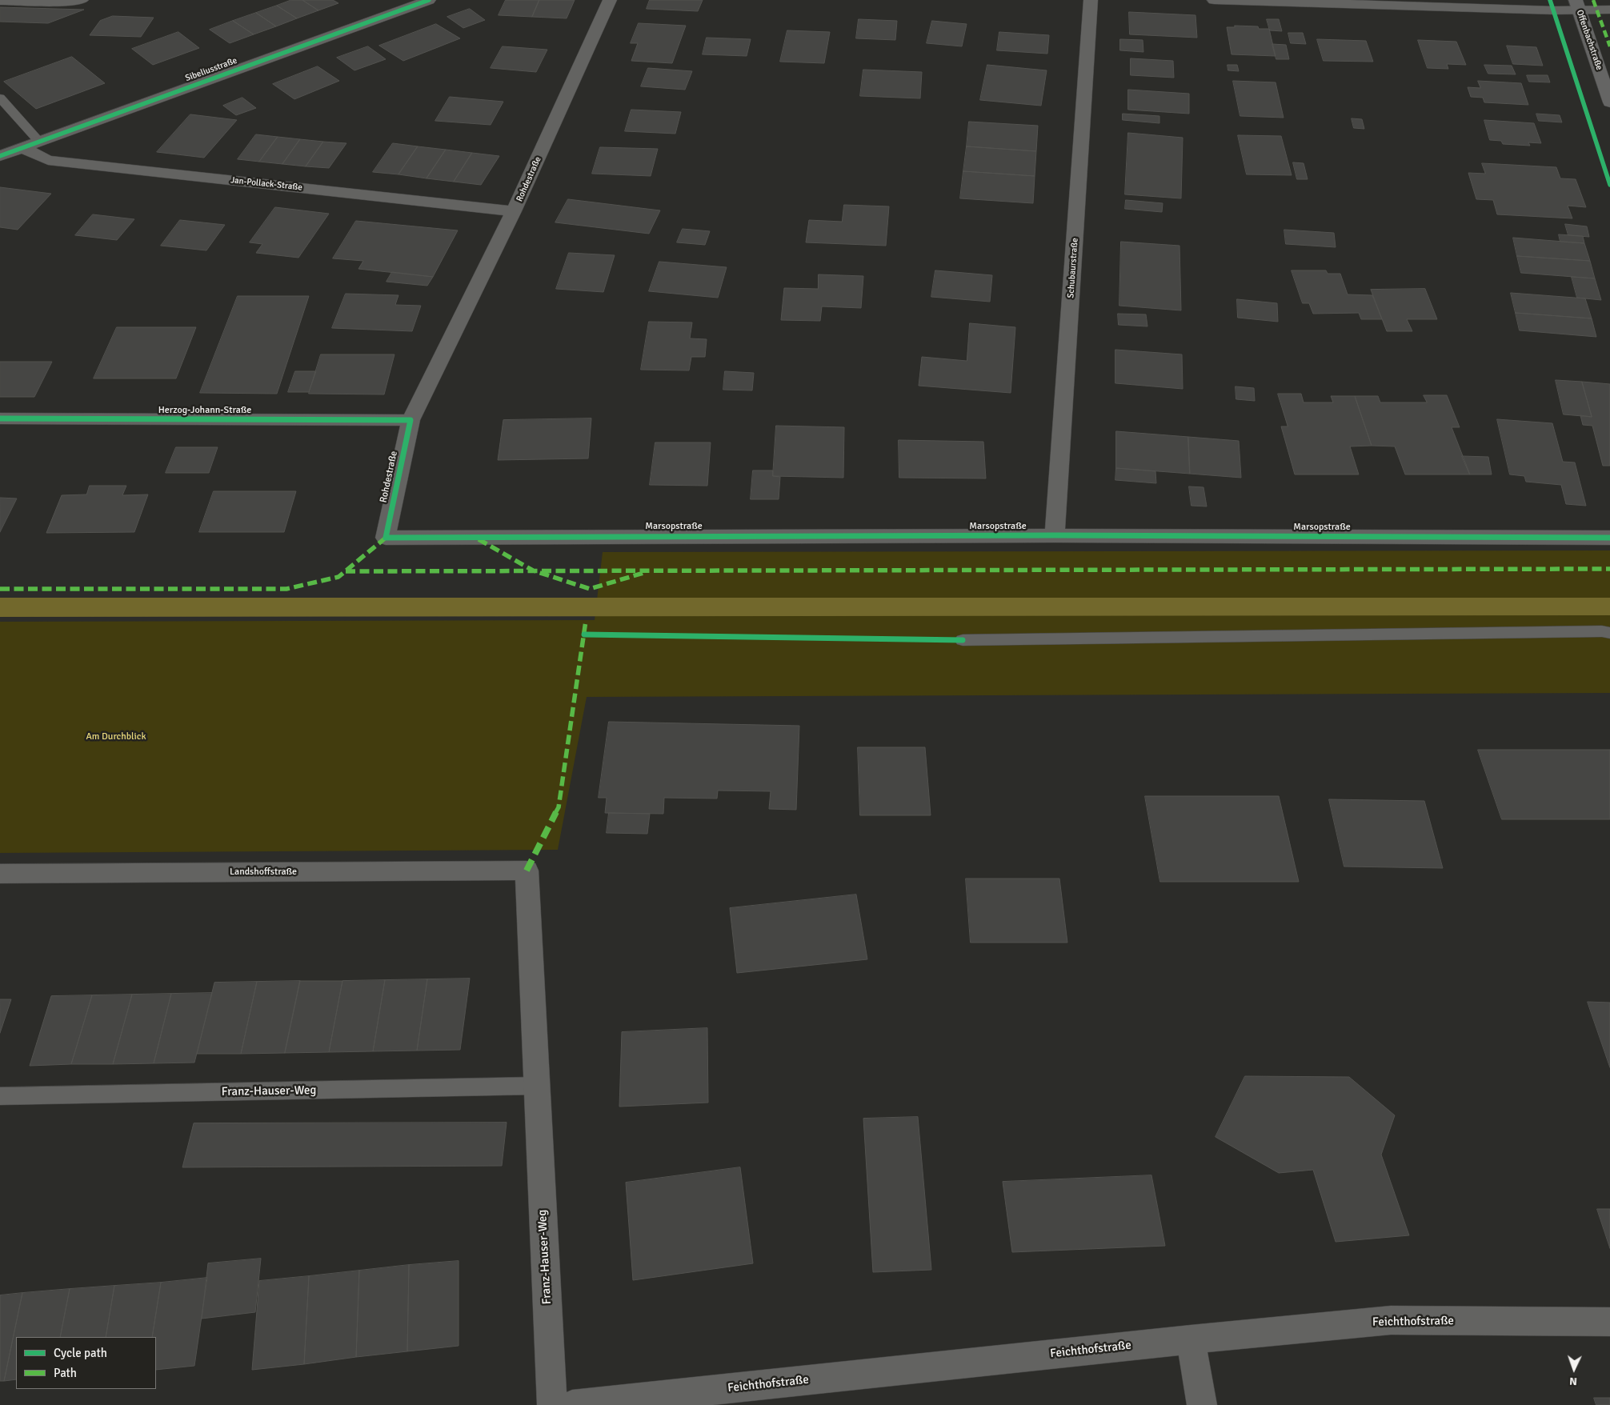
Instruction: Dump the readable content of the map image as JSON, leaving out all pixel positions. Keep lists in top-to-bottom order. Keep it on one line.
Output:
{"streets":{"street":["Offenbachstraße","Sibeliusstraße","Rohdestraße","Jan-Pollack-Straße","Schubaurstraße","Herzog-Johann-Straße","Marsopstraße","Landshoffstraße","Franz-Hauser-Weg","Feichthofstraße"]},"crossings":[["Sibeliusstraße","Jan-Pollack-Straße"],["Rohdestraße","Jan-Pollack-Straße"],["Rohdestraße","Herzog-Johann-Straße"],["Rohdestraße","Marsopstraße"],["Schubaurstraße","Marsopstraße"],["Landshoffstraße","Franz-Hauser-Weg"]],"parks":["Am Durchblick"],"legend":["Cycle path","Path"],"north":"bottom"}
